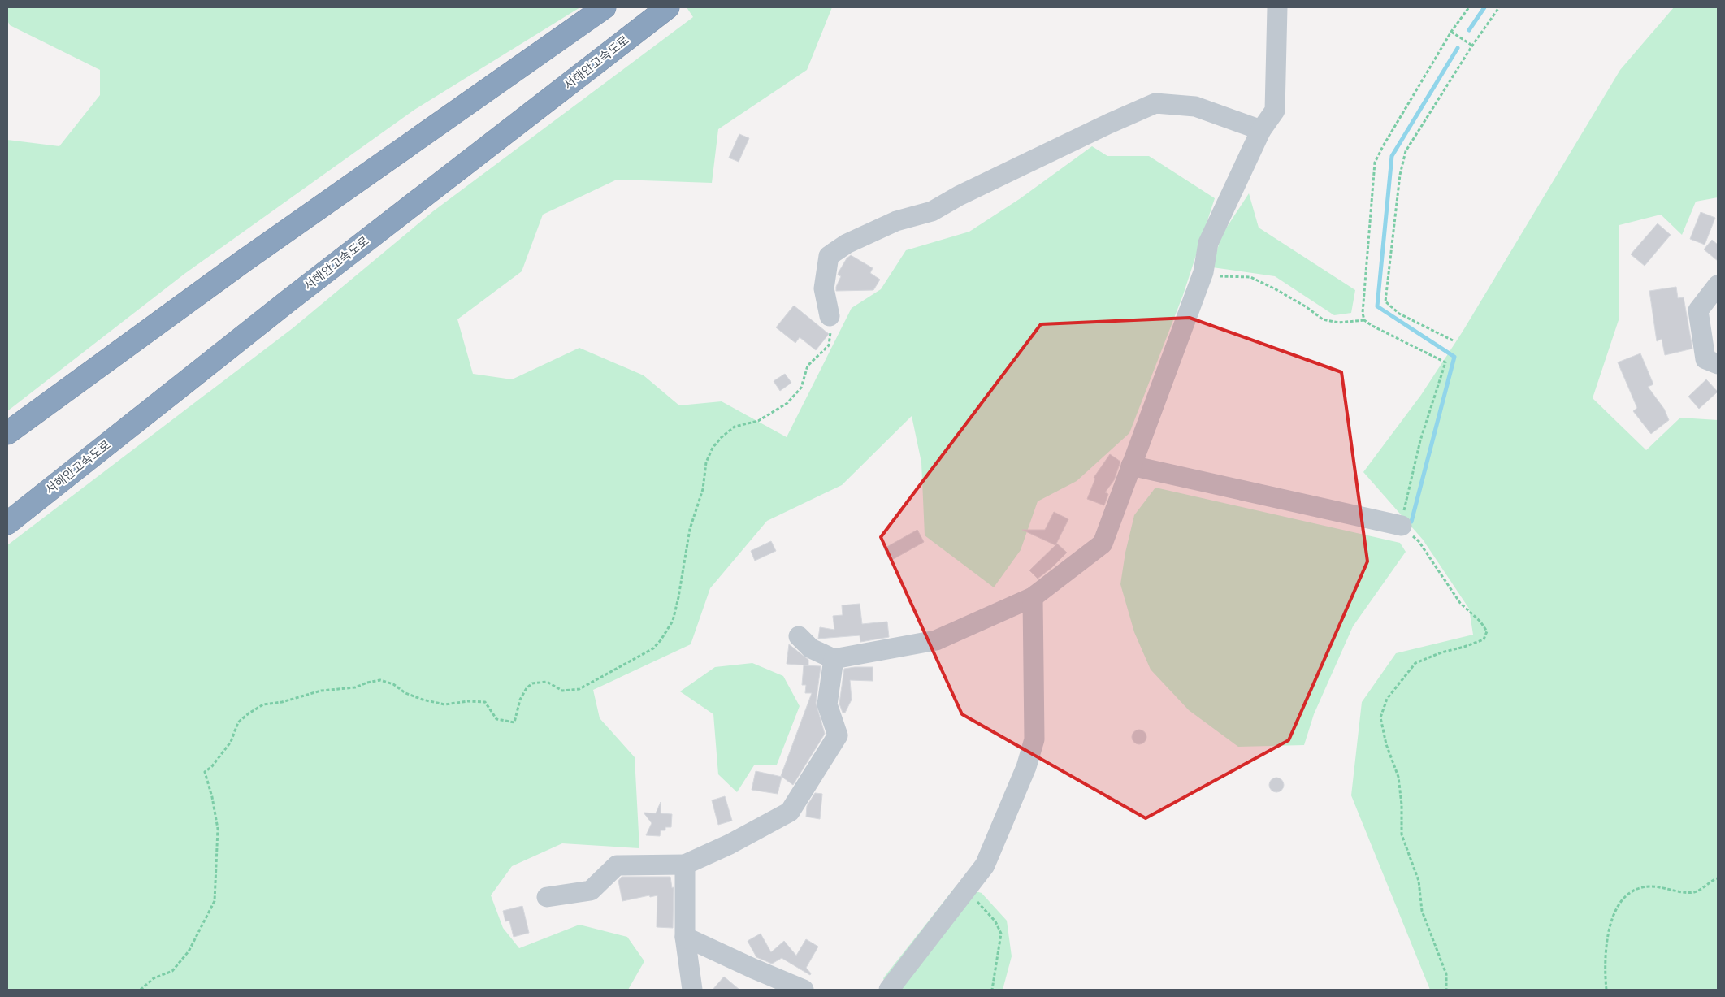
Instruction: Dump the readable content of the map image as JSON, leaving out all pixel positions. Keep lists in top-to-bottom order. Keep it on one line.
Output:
{"streets":{"highway":["서해안고속도로"]}}
